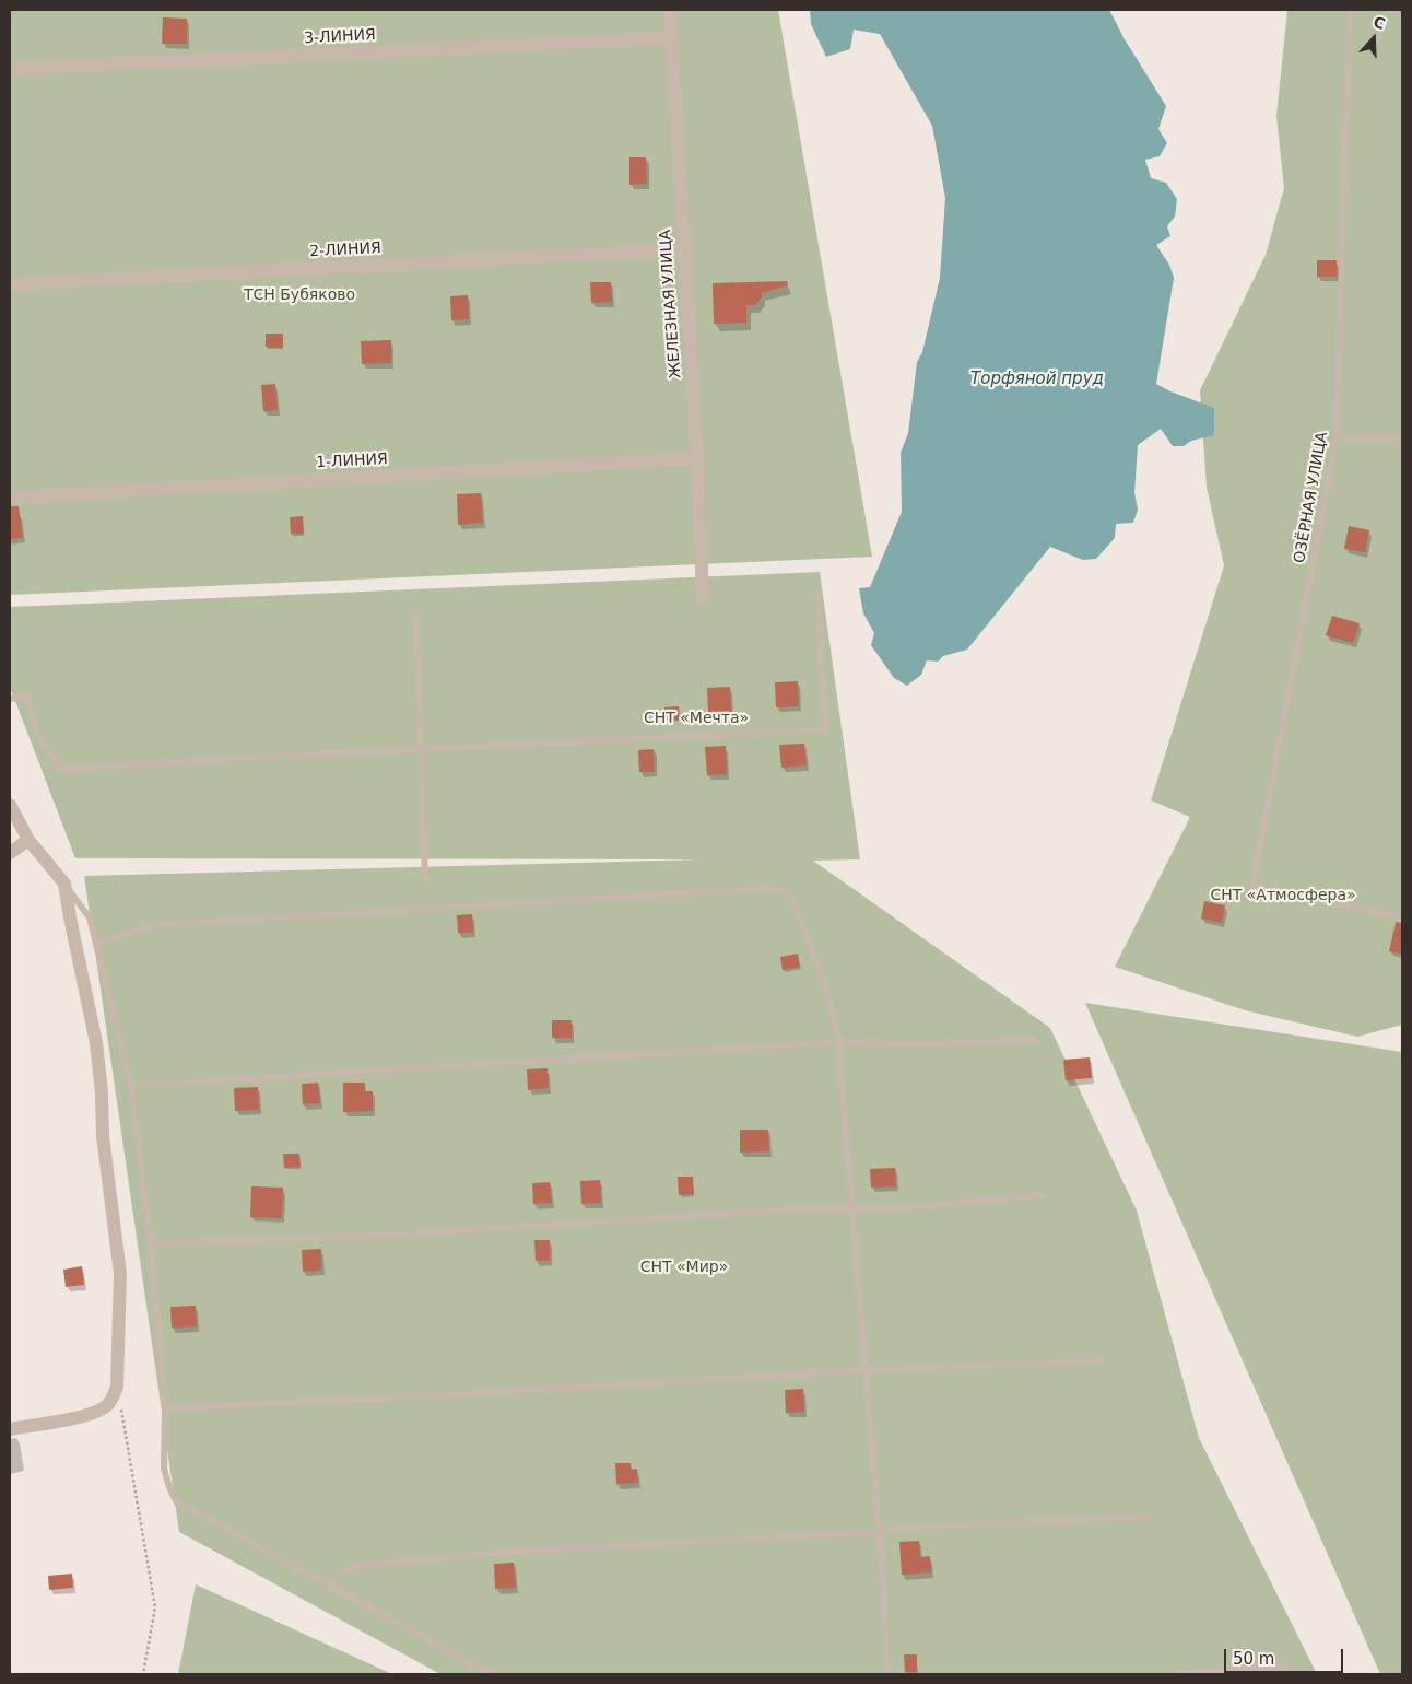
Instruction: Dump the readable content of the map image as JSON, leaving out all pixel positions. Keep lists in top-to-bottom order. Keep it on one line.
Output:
{"streets":{"street":["3-ЛИНИЯ","2-ЛИНИЯ","ЖЕЛЕЗНАЯ УЛИЦА","1-ЛИНИЯ"],"lane":["ОЗЁРНАЯ УЛИЦА"]},"crossings":[["3-ЛИНИЯ","ЖЕЛЕЗНАЯ УЛИЦА"],["2-ЛИНИЯ","ЖЕЛЕЗНАЯ УЛИЦА"],["ЖЕЛЕЗНАЯ УЛИЦА","1-ЛИНИЯ"]],"water":["Торфяной пруд"],"parks":["ТСН Бубяково","СНТ «Мечта»","СНТ «Атмосфера»","СНТ «Мир»"],"scale_bar":"50 m","north":"top"}
